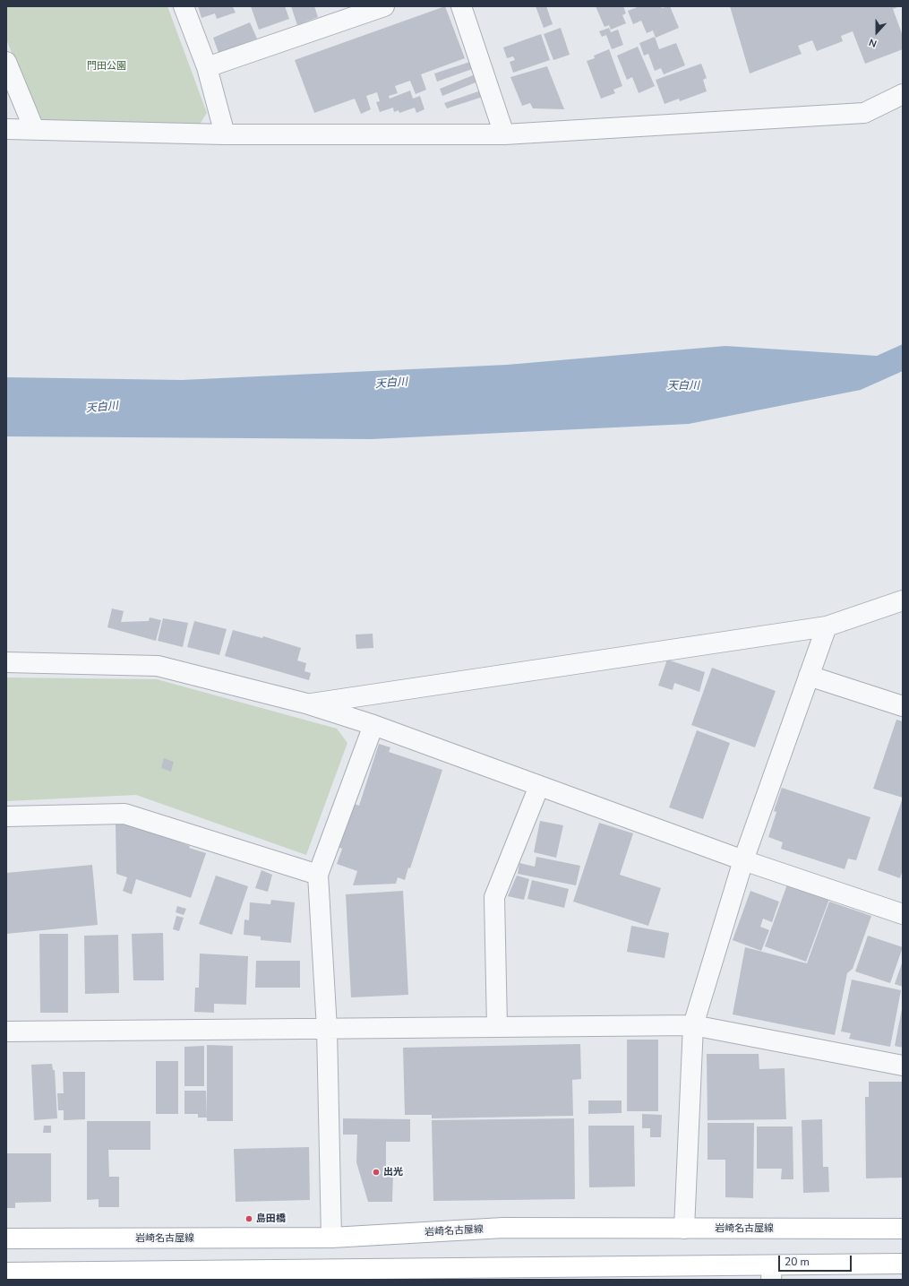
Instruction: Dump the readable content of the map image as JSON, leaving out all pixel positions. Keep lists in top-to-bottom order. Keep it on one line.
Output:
{"streets":{"main road":["岩崎名古屋線"]},"water":["天白川"],"parks":["門田公園"],"places":["出光","島田橋"],"scale_bar":"20 m","north":"bottom"}
